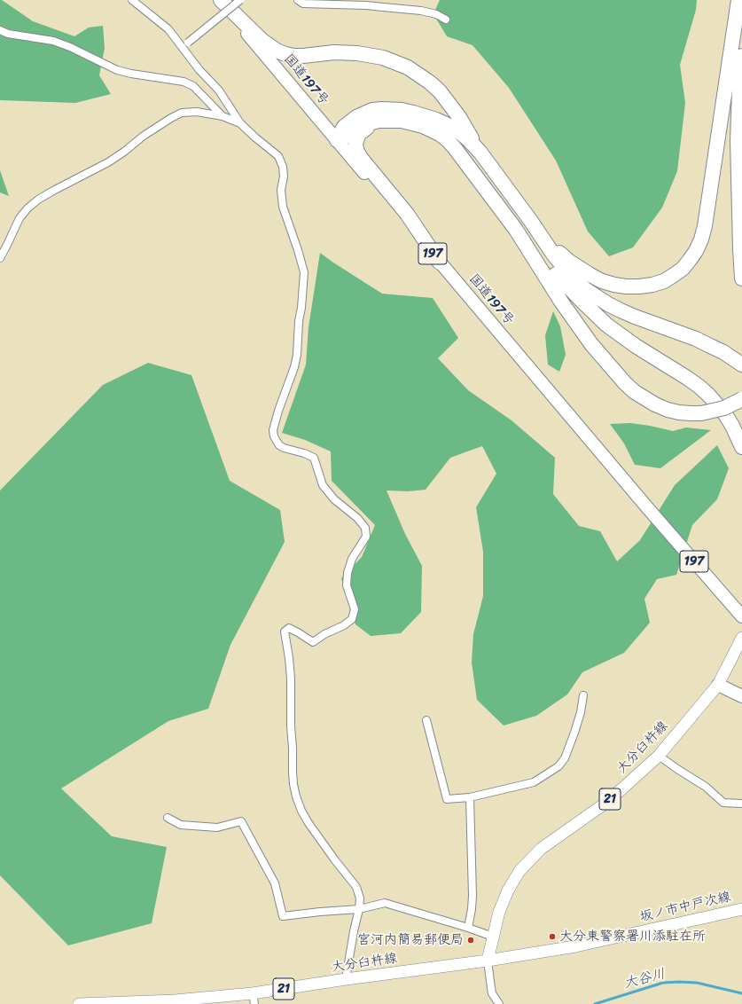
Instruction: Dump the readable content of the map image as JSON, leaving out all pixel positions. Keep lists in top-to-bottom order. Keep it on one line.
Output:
{"streets":{"highway":["国道197号","197"],"main road":["大分臼杵線","21","坂ノ市中戸次線"]},"crossings":[["大分臼杵線","坂ノ市中戸次線"]],"water":["大谷川"],"places":["大分東警察署川添駐在所","宮河内簡易郵便局"]}
